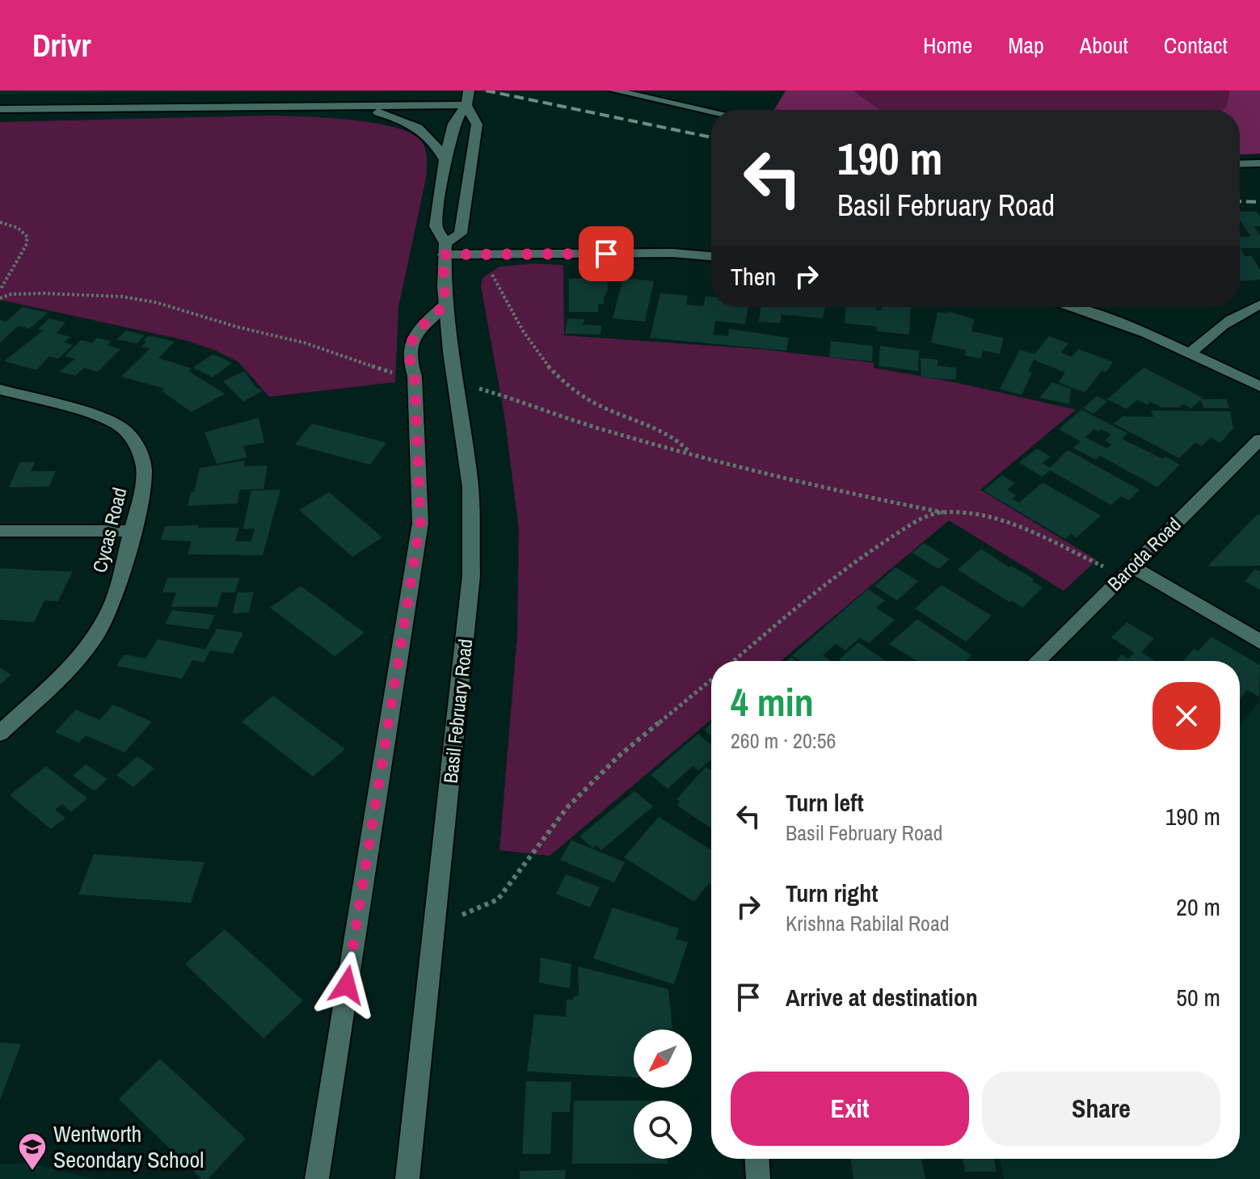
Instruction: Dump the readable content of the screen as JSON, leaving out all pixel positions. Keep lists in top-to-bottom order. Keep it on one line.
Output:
{"streets":{"street":["Cycas Road","Baroda Road","Basil February Road"]},"places":{"school or university":["Wentworth Secondary School"]},"north":"bottom left","page":{"header":"Drivr","nav":["Home","Map","About","Contact"],"turn":["190 m","Basil February Road"],"then":"Then","heading":["4 min","260 m · 20:56"],"list":[{"name":"Turn left","note":"Basil February Road","value":"190 m"},{"name":"Turn right","note":"Krishna Rabilal Road","value":"20 m"},{"name":"Arrive at destination","value":"50 m"}],"buttons":["Exit","Share"]}}
